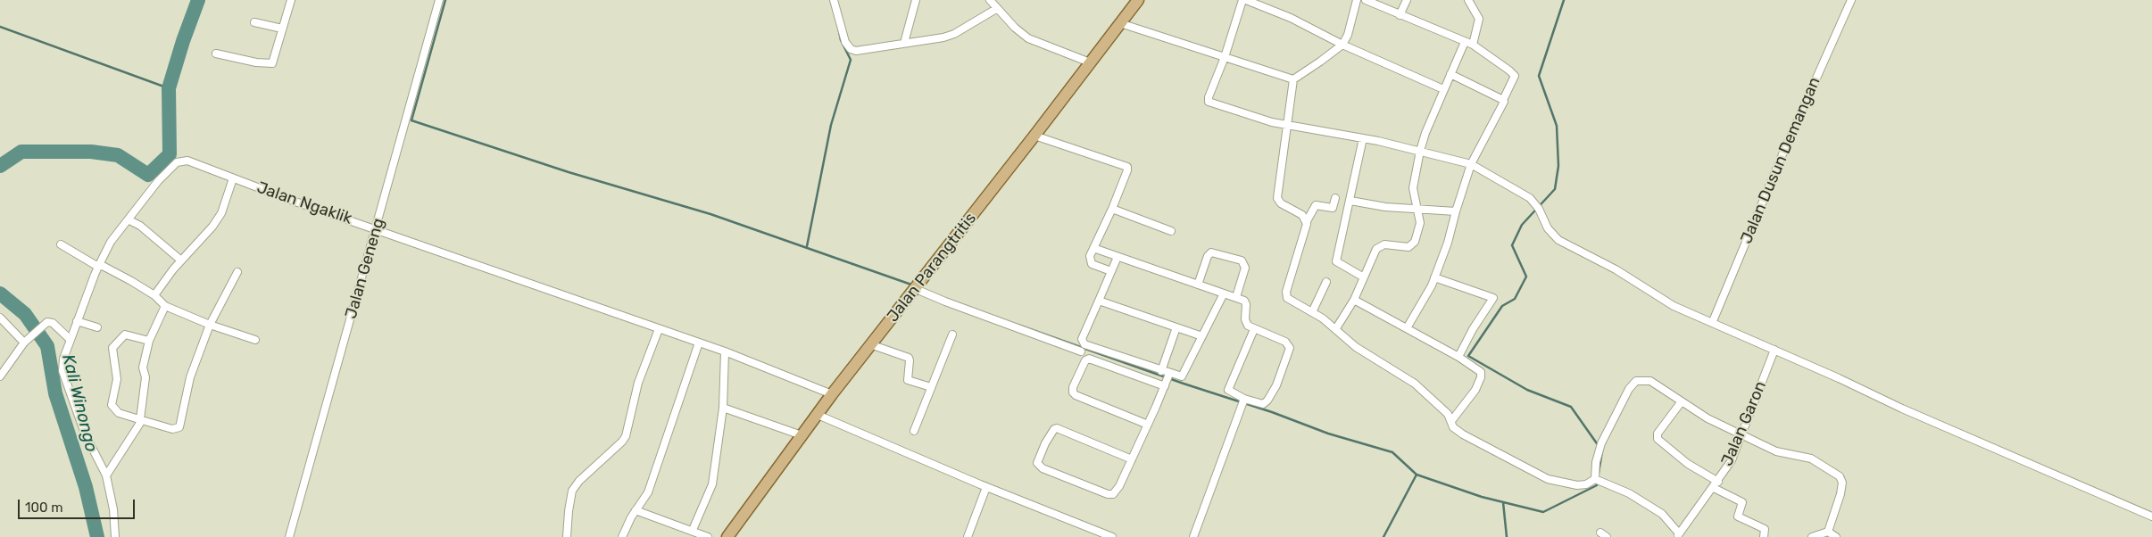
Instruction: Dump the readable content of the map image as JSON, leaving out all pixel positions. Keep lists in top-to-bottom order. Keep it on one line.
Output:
{"streets":{"main road":["Jalan Parangtritis"],"street":["Jalan Dusun Demangan","Jalan Ngaklik","Jalan Geneng","Jalan Garon"]},"crossings":[["Jalan Ngaklik","Jalan Parangtritis"],["Jalan Ngaklik","Jalan Geneng"]],"water":["Kali Winongo"],"scale_bar":"100 m"}
